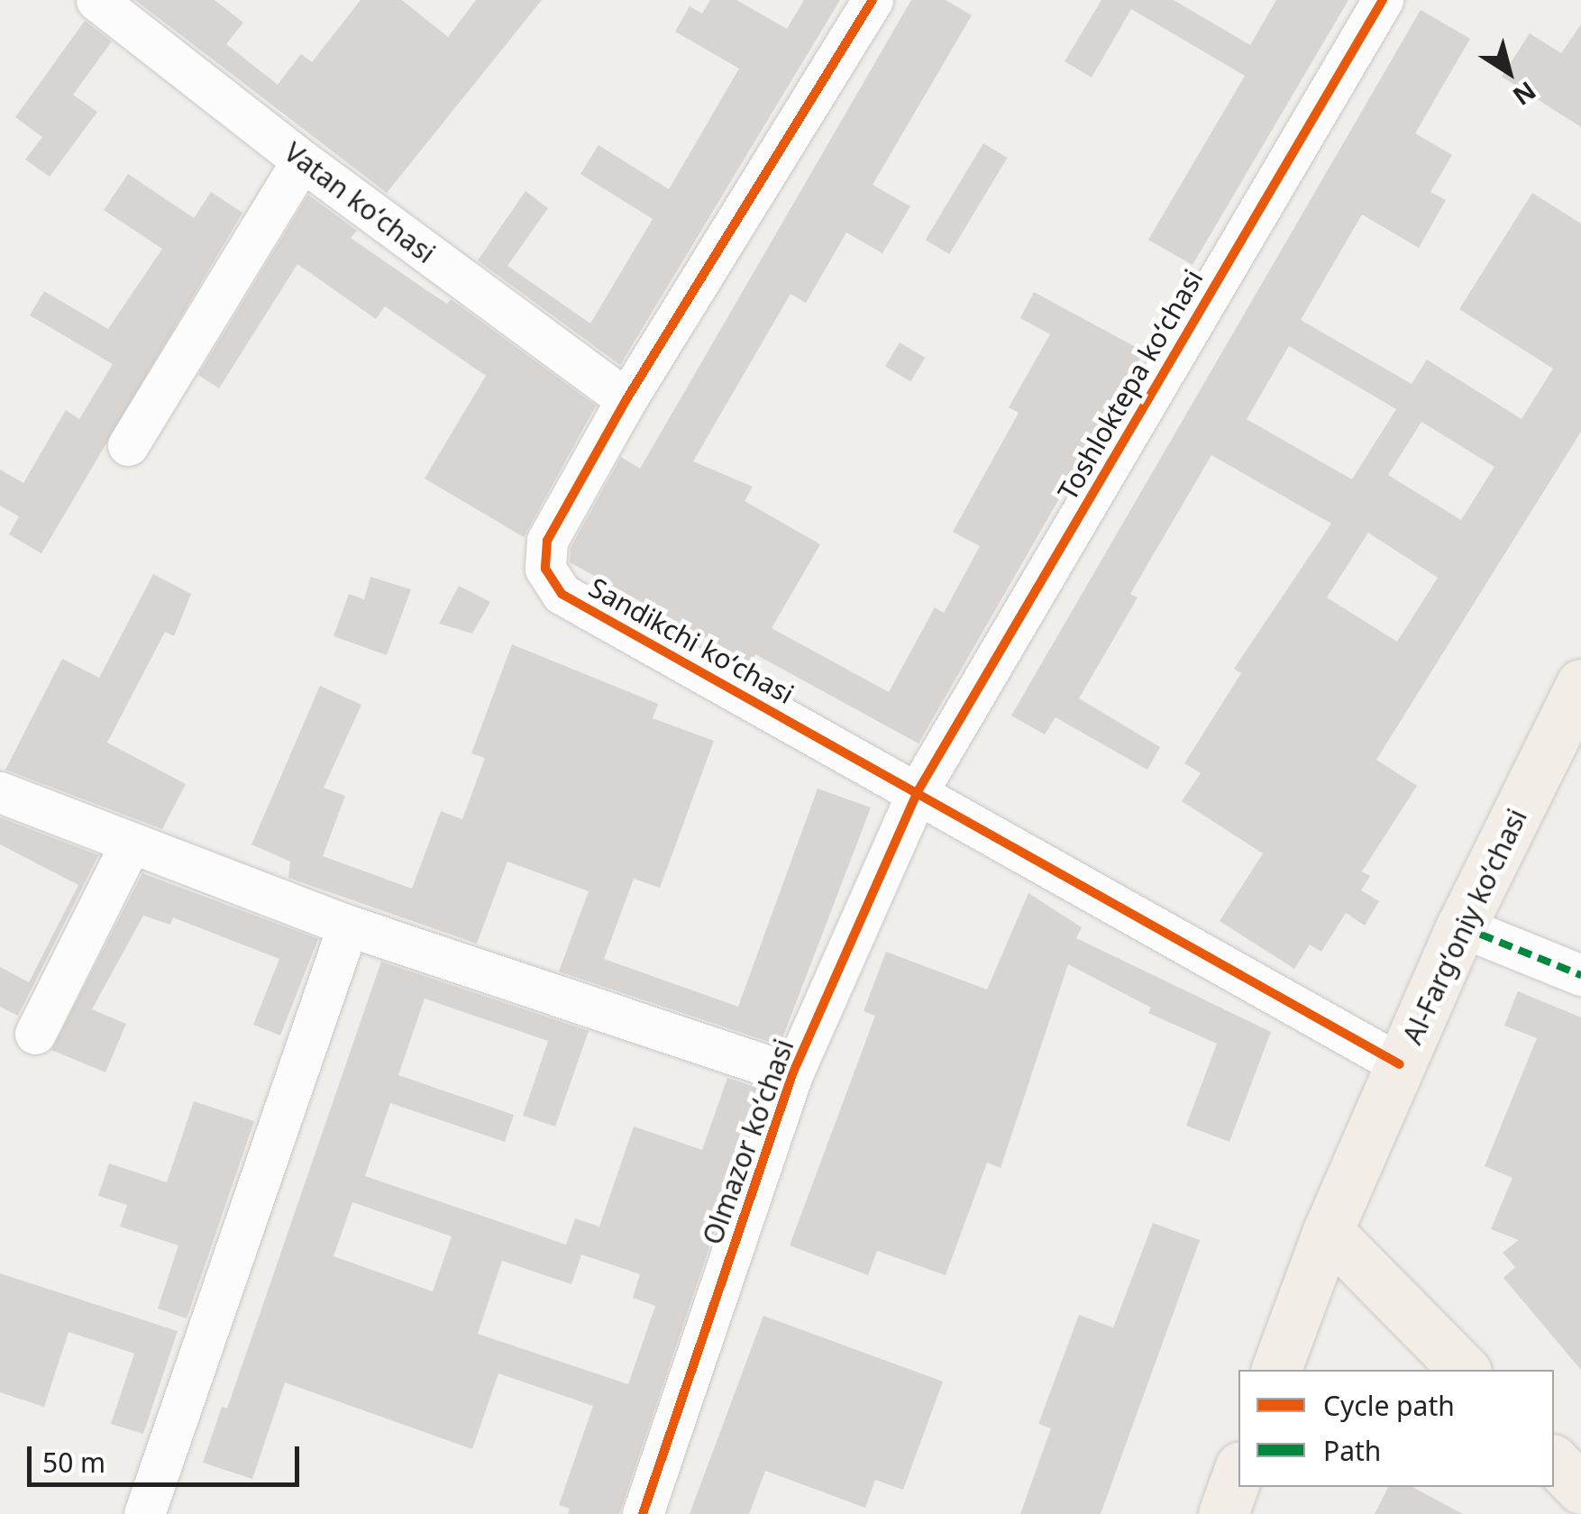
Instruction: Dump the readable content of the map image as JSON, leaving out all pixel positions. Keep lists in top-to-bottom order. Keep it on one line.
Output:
{"streets":{"main road":["Al-Fargʻoniy koʻchasi"],"street":["Vatan koʻchasi","Toshloktepa koʻchasi","Sandikchi koʻchasi","Olmazor koʻchasi"]},"crossings":[["Vatan koʻchasi","Sandikchi koʻchasi"],["Toshloktepa koʻchasi","Sandikchi koʻchasi"],["Toshloktepa koʻchasi","Olmazor koʻchasi"],["Sandikchi koʻchasi","Al-Fargʻoniy koʻchasi"],["Sandikchi koʻchasi","Olmazor koʻchasi"]],"legend":["Cycle path","Path"],"scale_bar":"50 m","north":"bottom right"}
